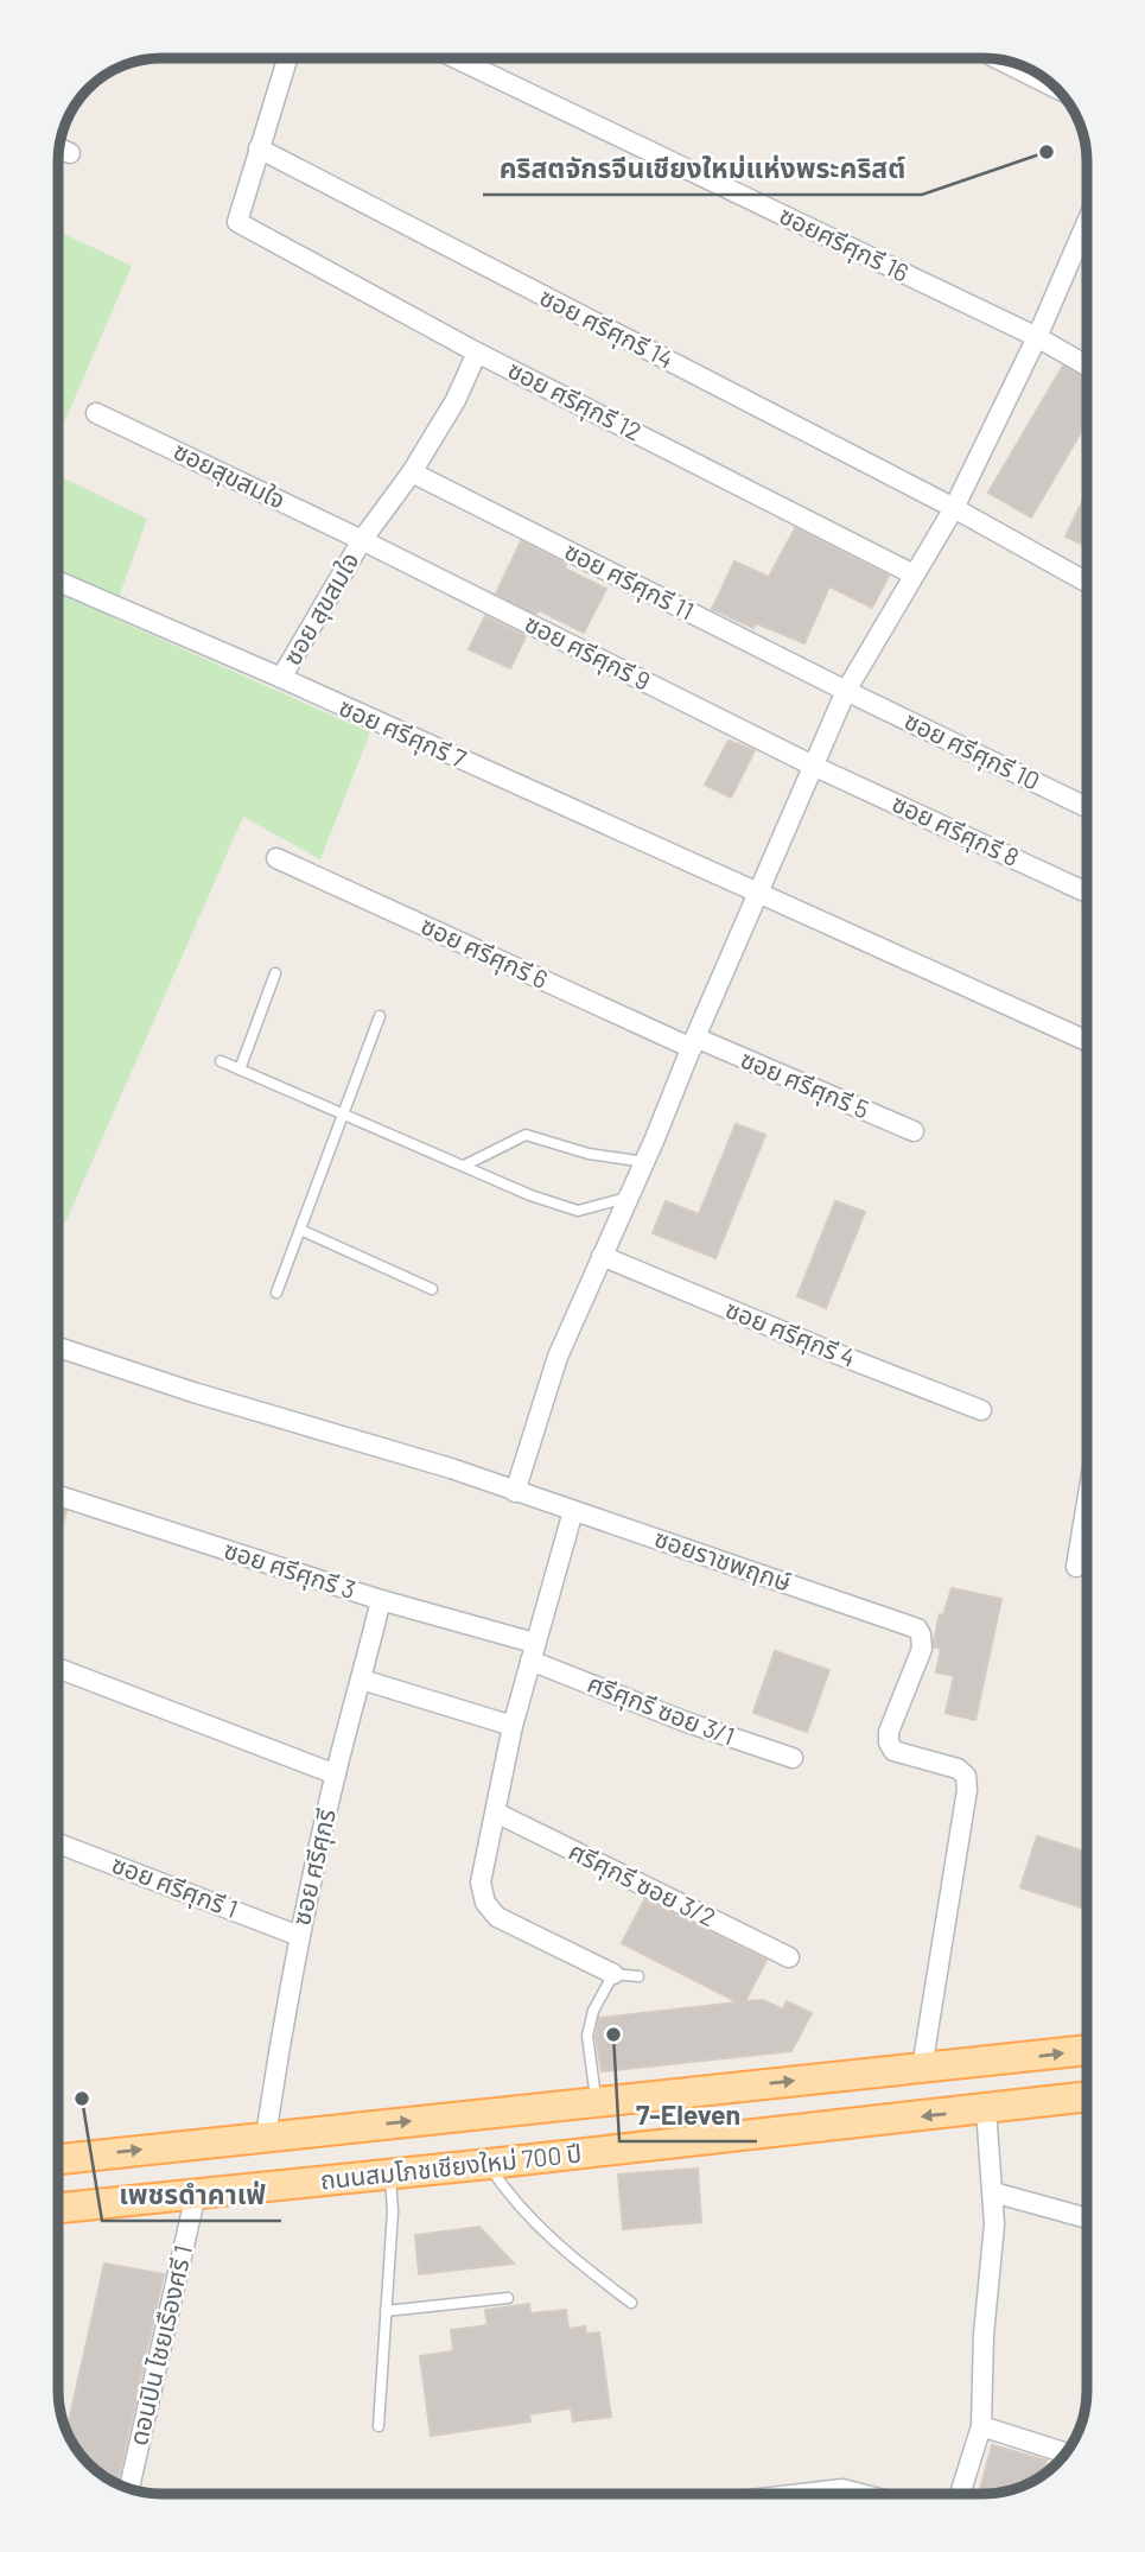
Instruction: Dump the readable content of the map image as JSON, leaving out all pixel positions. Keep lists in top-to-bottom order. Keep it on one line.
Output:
{"streets":{"main road":["ถนนสมโภชเชียงใหม่ 700 ปี"],"street":["ซอยศรีศุกรี 16","ซอย ศรีศุกรี 14","ซอย ศรีศุกรี 12","ซอยสุขสมใจ","ซอย ศรีศุกรี 11","ซอย สุขสมใจ","ซอย ศรีศุกรี 9","ซอย ศรีศุกรี 7","ซอย ศรีศุกรี 10","ซอย ศรีศุกรี 8","ซอย ศรีศุกรี 6","ซอย ศรีศุกรี 5","ซอย ศรีศุกรี 4","ซอยราชพฤกษ์","ซอย ศรีศุกรี 3","ศรีศุกรี ซอย 3/1","ซอย ศรีศุกรี","ศรีศุกรี ซอย 3/2","ซอย ศรีศุกรี 1","ดอนปิน ไชยเรืองศรี 1"]},"crossings":[["ซอย ศรีศุกรี 14","ซอย ศรีศุกรี 12"],["ซอย ศรีศุกรี 12","ซอย สุขสมใจ"],["ซอยสุขสมใจ","ซอย สุขสมใจ"],["ซอยสุขสมใจ","ซอย ศรีศุกรี 9"],["ซอย ศรีศุกรี 11","ซอย สุขสมใจ"],["ซอย ศรีศุกรี 11","ซอย ศรีศุกรี 10"],["ซอย สุขสมใจ","ซอย ศรีศุกรี 9"],["ซอย สุขสมใจ","ซอย ศรีศุกรี 7"],["ซอย ศรีศุกรี 9","ซอย ศรีศุกรี 8"],["ซอย ศรีศุกรี 6","ซอย ศรีศุกรี 5"],["ซอยราชพฤกษ์","ถนนสมโภชเชียงใหม่ 700 ปี"],["ซอย ศรีศุกรี 3","ศรีศุกรี ซอย 3/1"],["ซอย ศรีศุกรี 3","ซอย ศรีศุกรี"],["ซอย ศรีศุกรี","ซอย ศรีศุกรี 1"],["ซอย ศรีศุกรี","ถนนสมโภชเชียงใหม่ 700 ปี"],["ถนนสมโภชเชียงใหม่ 700 ปี","ดอนปิน ไชยเรืองศรี 1"]],"places":["คริสตจักรจีนเชียงใหม่แห่งพระคริสต์","7-Eleven","เพชรดำคาเฟ่"]}
